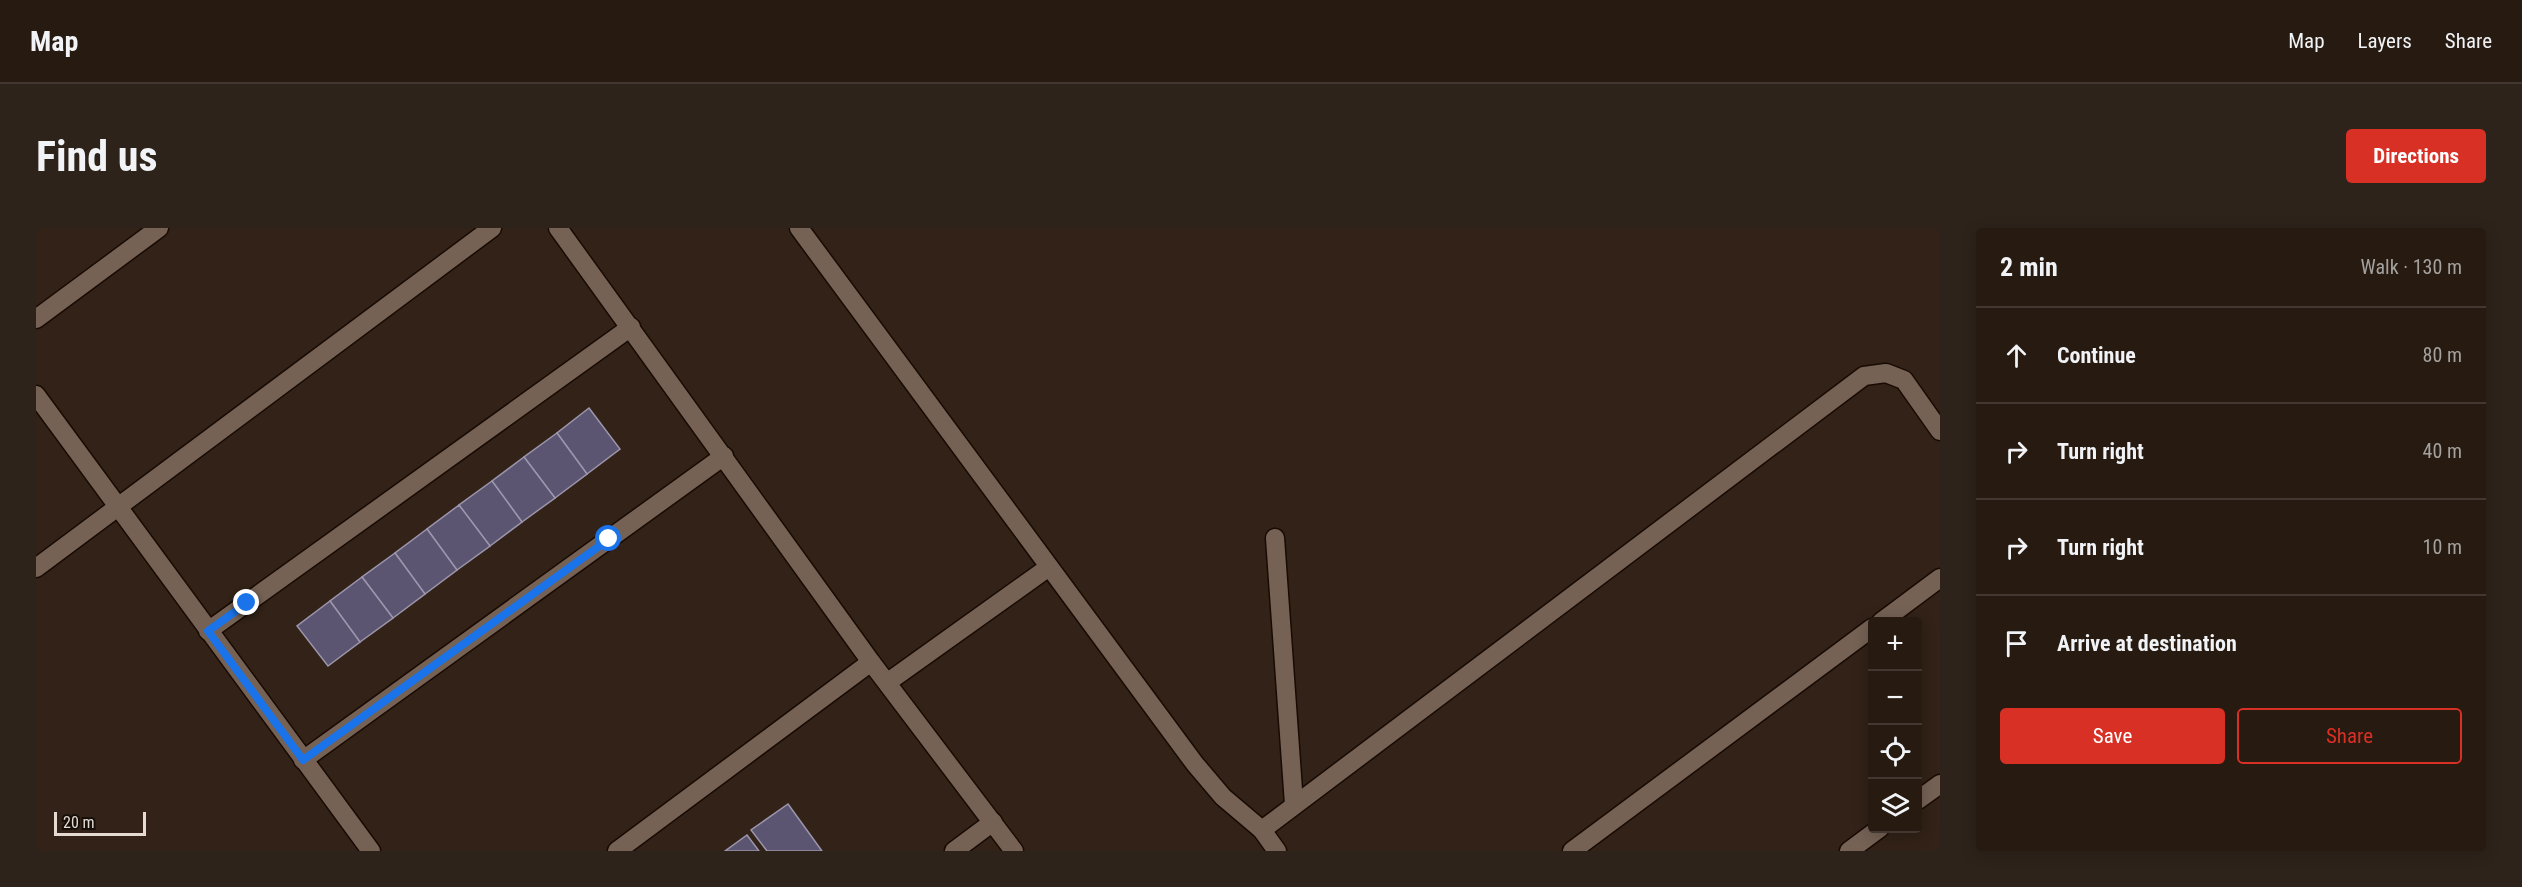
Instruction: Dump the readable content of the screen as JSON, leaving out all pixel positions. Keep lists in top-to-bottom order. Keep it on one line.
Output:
{"scale_bar":"20 m","page":{"header":"Map","nav":["Map","Layers","Share"],"buttons":["Directions",["Save","Share"]],"title":"Find us","heading":["2 min","Walk · 130 m"],"list":[["Continue","80 m"],["Turn right","40 m"],["Turn right","10 m"],"Arrive at destination"],"map_buttons":["+","−"],"scale":"20 m"}}
